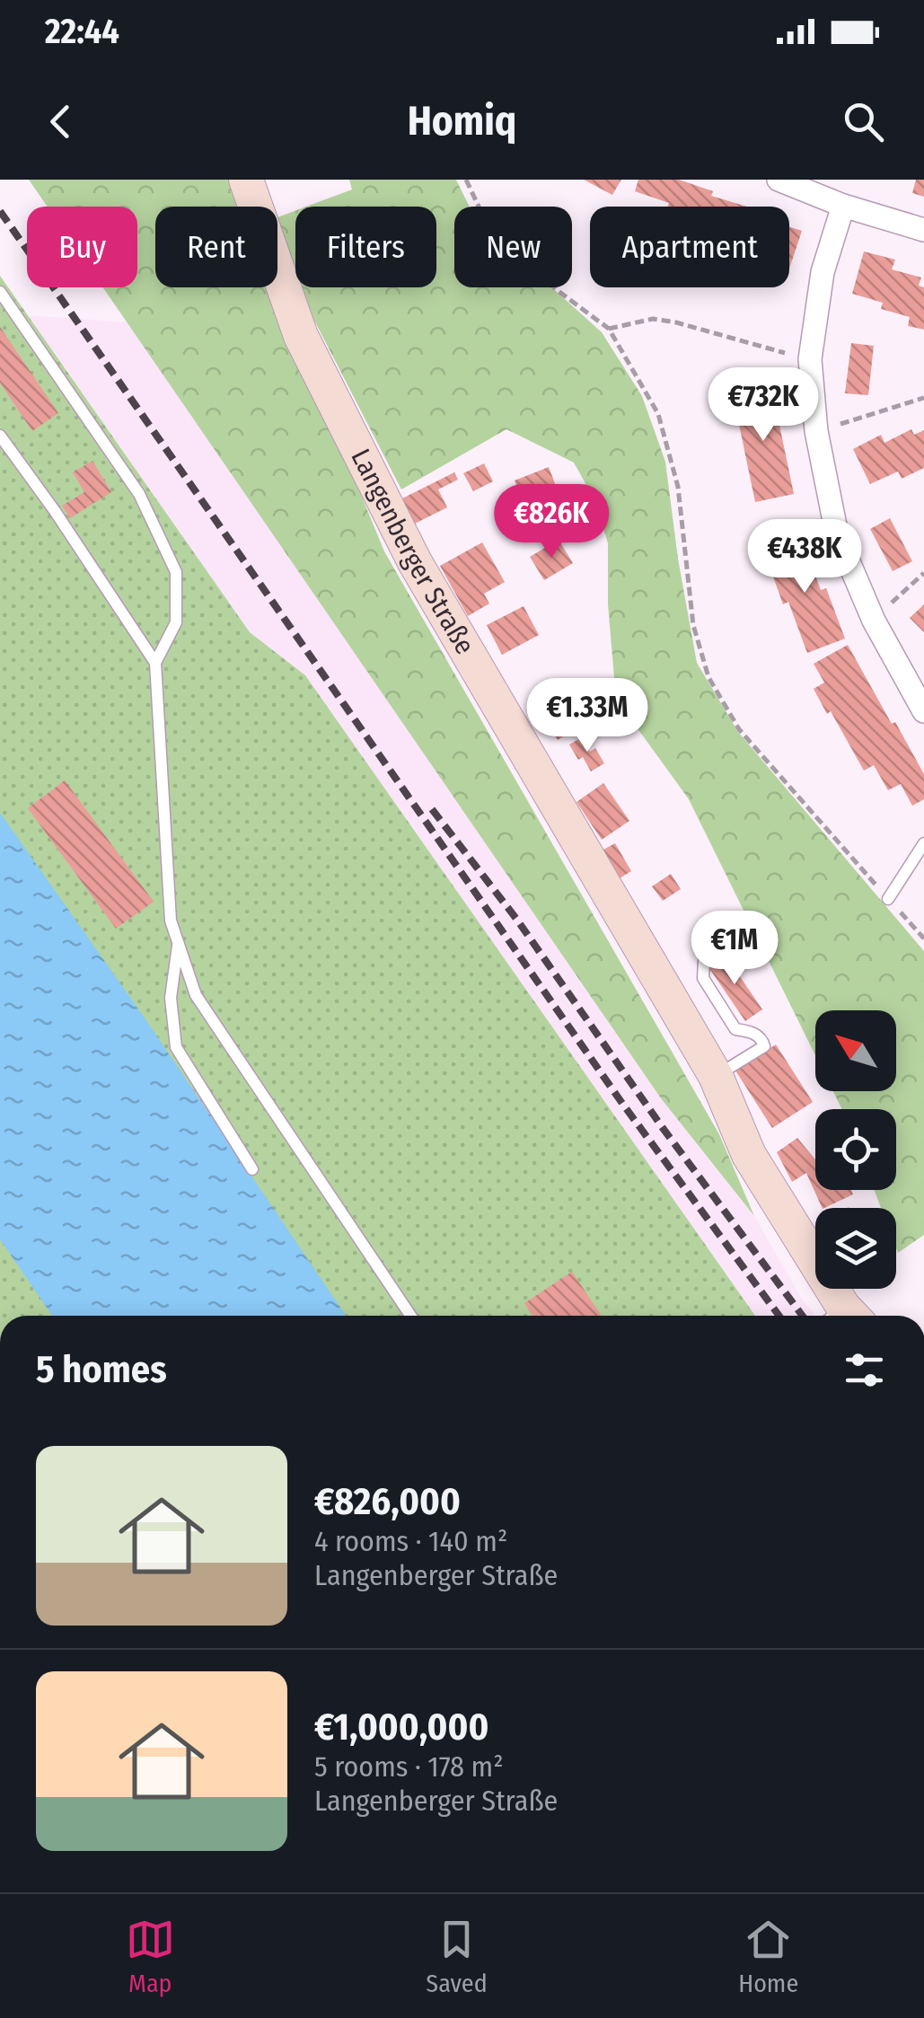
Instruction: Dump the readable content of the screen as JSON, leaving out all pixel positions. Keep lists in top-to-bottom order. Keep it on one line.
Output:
{"streets":{"main road":["Langenberger Straße"]},"north":"top left","page":{"status":"22:44","header":"Homiq","chip":["Buy","Rent","Filters","New","Apartment"],"price":["€732K","€826K","€438K","€1.33M","€1M"],"heading":"5 homes","list":[{"name":"€826,000","note":"4 rooms · 140 m² · Langenberger Straße"},{"name":"€1,000,000","note":"5 rooms · 178 m² · Langenberger Straße"}],"tabs":["Map","Saved","Home"]}}
